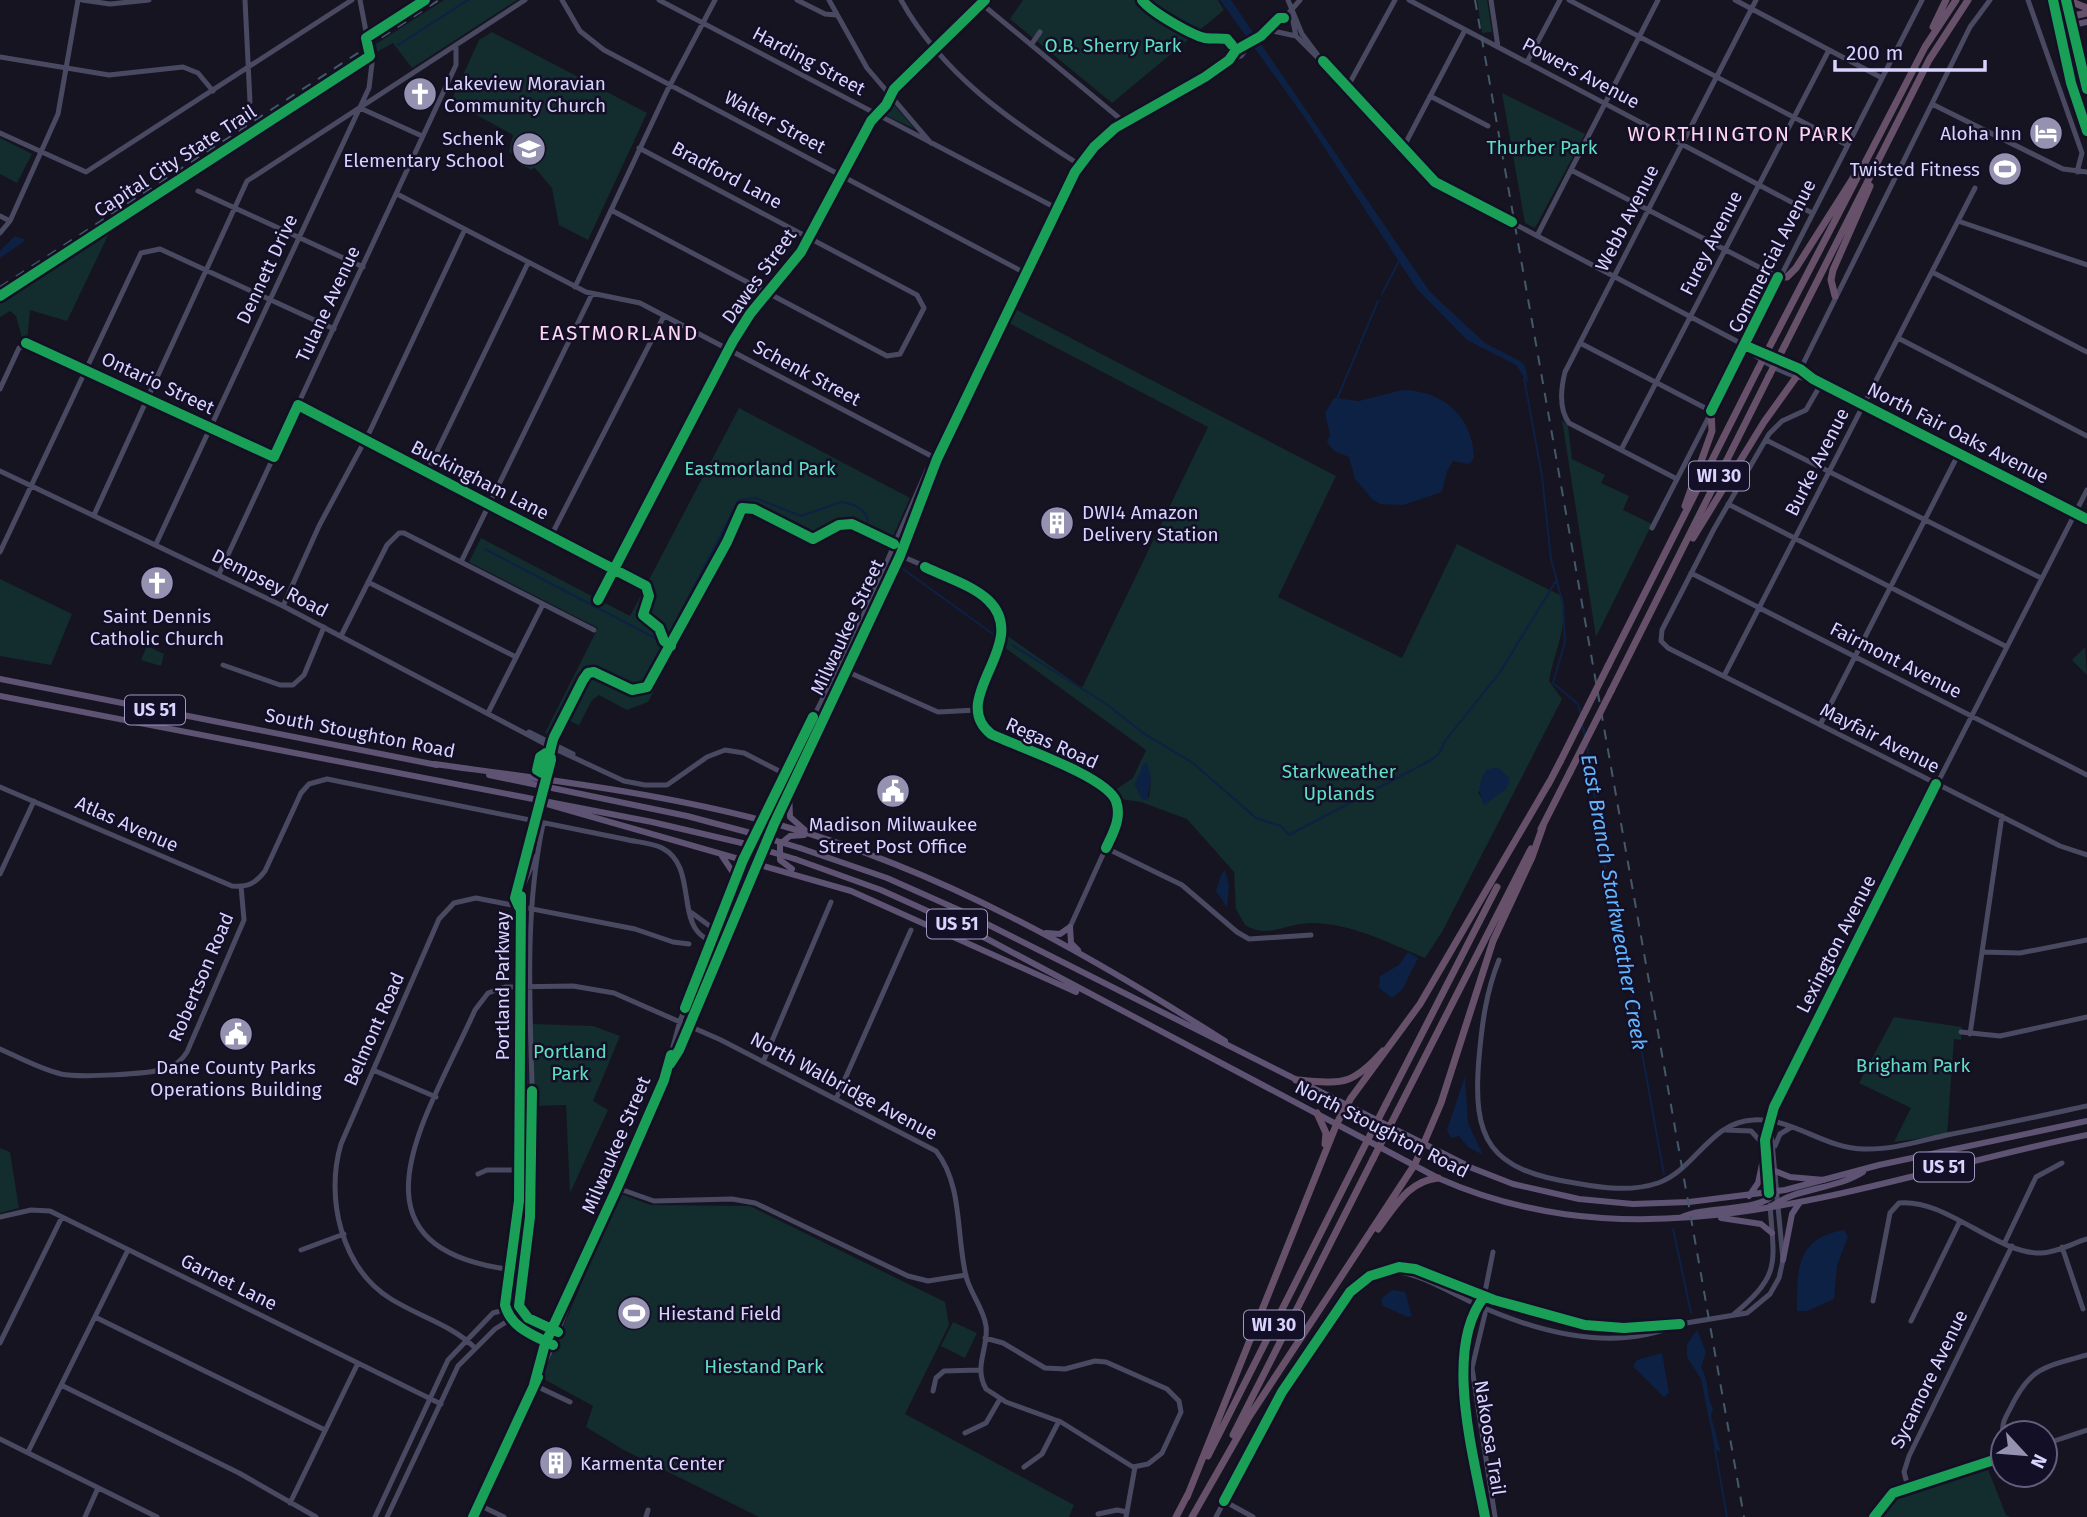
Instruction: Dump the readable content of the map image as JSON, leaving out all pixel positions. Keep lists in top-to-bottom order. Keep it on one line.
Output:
{"streets":{"highway":["WI 30"],"main road":["US 51","South Stoughton Road","North Stoughton Road"],"street":["Harding Street","Powers Avenue","Walter Street","Bradford Lane","Webb Avenue","Furey Avenue","Commercial Avenue","Dennett Drive","Dawes Street","Tulane Avenue","Schenk Street","Ontario Street","North Fair Oaks Avenue","Burke Avenue","Buckingham Lane","Dempsey Road","Milwaukee Street","Fairmont Avenue","Mayfair Avenue","Regas Road","Atlas Avenue","Lexington Avenue","Robertson Road","Portland Parkway","Belmont Road","North Walbridge Avenue","Garnet Lane","Sycamore Avenue","Nakoosa Trail"],"cycle path":["Capital City State Trail"]},"crossings":[["Harding Street","Dawes Street"],["Harding Street","Milwaukee Street"],["Powers Avenue","Webb Avenue"],["Powers Avenue","Furey Avenue"],["Powers Avenue","Commercial Avenue"],["Walter Street","Dawes Street"],["Walter Street","Milwaukee Street"],["Bradford Lane","Dawes Street"],["Webb Avenue","Furey Avenue"],["Webb Avenue","North Fair Oaks Avenue"],["Furey Avenue","North Fair Oaks Avenue"],["Commercial Avenue","North Fair Oaks Avenue"],["Dennett Drive","Ontario Street"],["Dennett Drive","Dempsey Road"],["Dawes Street","Schenk Street"],["Dawes Street","Buckingham Lane"],["Tulane Avenue","Schenk Street"],["Tulane Avenue","Ontario Street"],["Tulane Avenue","Buckingham Lane"],["Tulane Avenue","Dempsey Road"],["Schenk Street","Milwaukee Street"],["North Fair Oaks Avenue","Burke Avenue"],["North Fair Oaks Avenue","Milwaukee Street"],["North Fair Oaks Avenue","Lexington Avenue"],["Burke Avenue","Fairmont Avenue"],["Burke Avenue","Mayfair Avenue"],["Dempsey Road","Milwaukee Street"],["Milwaukee Street","North Walbridge Avenue"],["Fairmont Avenue","Mayfair Avenue"],["Fairmont Avenue","Lexington Avenue"],["South Stoughton Road","North Stoughton Road"],["Mayfair Avenue","Lexington Avenue"],["Atlas Avenue","Robertson Road"],["Portland Parkway","Belmont Road"],["Portland Parkway","North Walbridge Avenue"]],"districts":["WORTHINGTON PARK","EASTMORLAND"],"water":["East Branch Starkweather Creek"],"parks":["O.B. Sherry Park","Thurber Park","Eastmorland Park","Starkweather Uplands","Portland Park","Brigham Park","Hiestand Park"],"places":{"church":["Lakeview Moravian Community Church","Saint Dennis Catholic Church"],"hotel":["Aloha Inn"],"school or university":["Schenk Elementary School"],"sports":["Twisted Fitness","Hiestand Field"],"building":["DWI4 Amazon Delivery Station","Karmenta Center"],"public building":["Madison Milwaukee Street Post Office","Dane County Parks Operations Building"]},"scale_bar":"200 m","north":"bottom right"}
